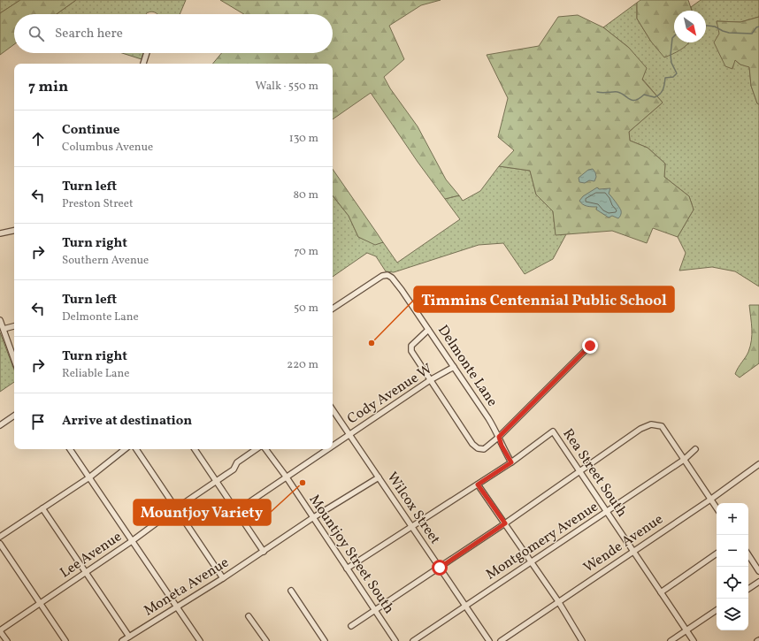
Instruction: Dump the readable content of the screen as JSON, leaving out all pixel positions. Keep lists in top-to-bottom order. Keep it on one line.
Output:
{"streets":{"street":["Delmonte Lane","Cody Avenue W","Rea Street South","Wilcox Street","Montgomery Avenue","Wende Avenue","Mountjoy Street South","Lee Avenue","Moneta Avenue"]},"crossings":[["Delmonte Lane","Cody Avenue W"],["Delmonte Lane","Rea Street South"],["Cody Avenue W","Wilcox Street"],["Cody Avenue W","Mountjoy Street South"],["Rea Street South","Montgomery Avenue"],["Rea Street South","Wende Avenue"],["Wilcox Street","Montgomery Avenue"],["Wilcox Street","Moneta Avenue"],["Mountjoy Street South","Moneta Avenue"]],"places":["Timmins Centennial Public School","Mountjoy Variety"],"north":"bottom right","page":{"search":"Search here","heading":["7 min","Walk · 550 m"],"list":[["Continue","Columbus Avenue","130 m"],["Turn left","Preston Street","80 m"],["Turn right","Southern Avenue","70 m"],["Turn left","Delmonte Lane","50 m"],["Turn right","Reliable Lane","220 m"],"Arrive at destination"],"map_buttons":["+","−"]}}
